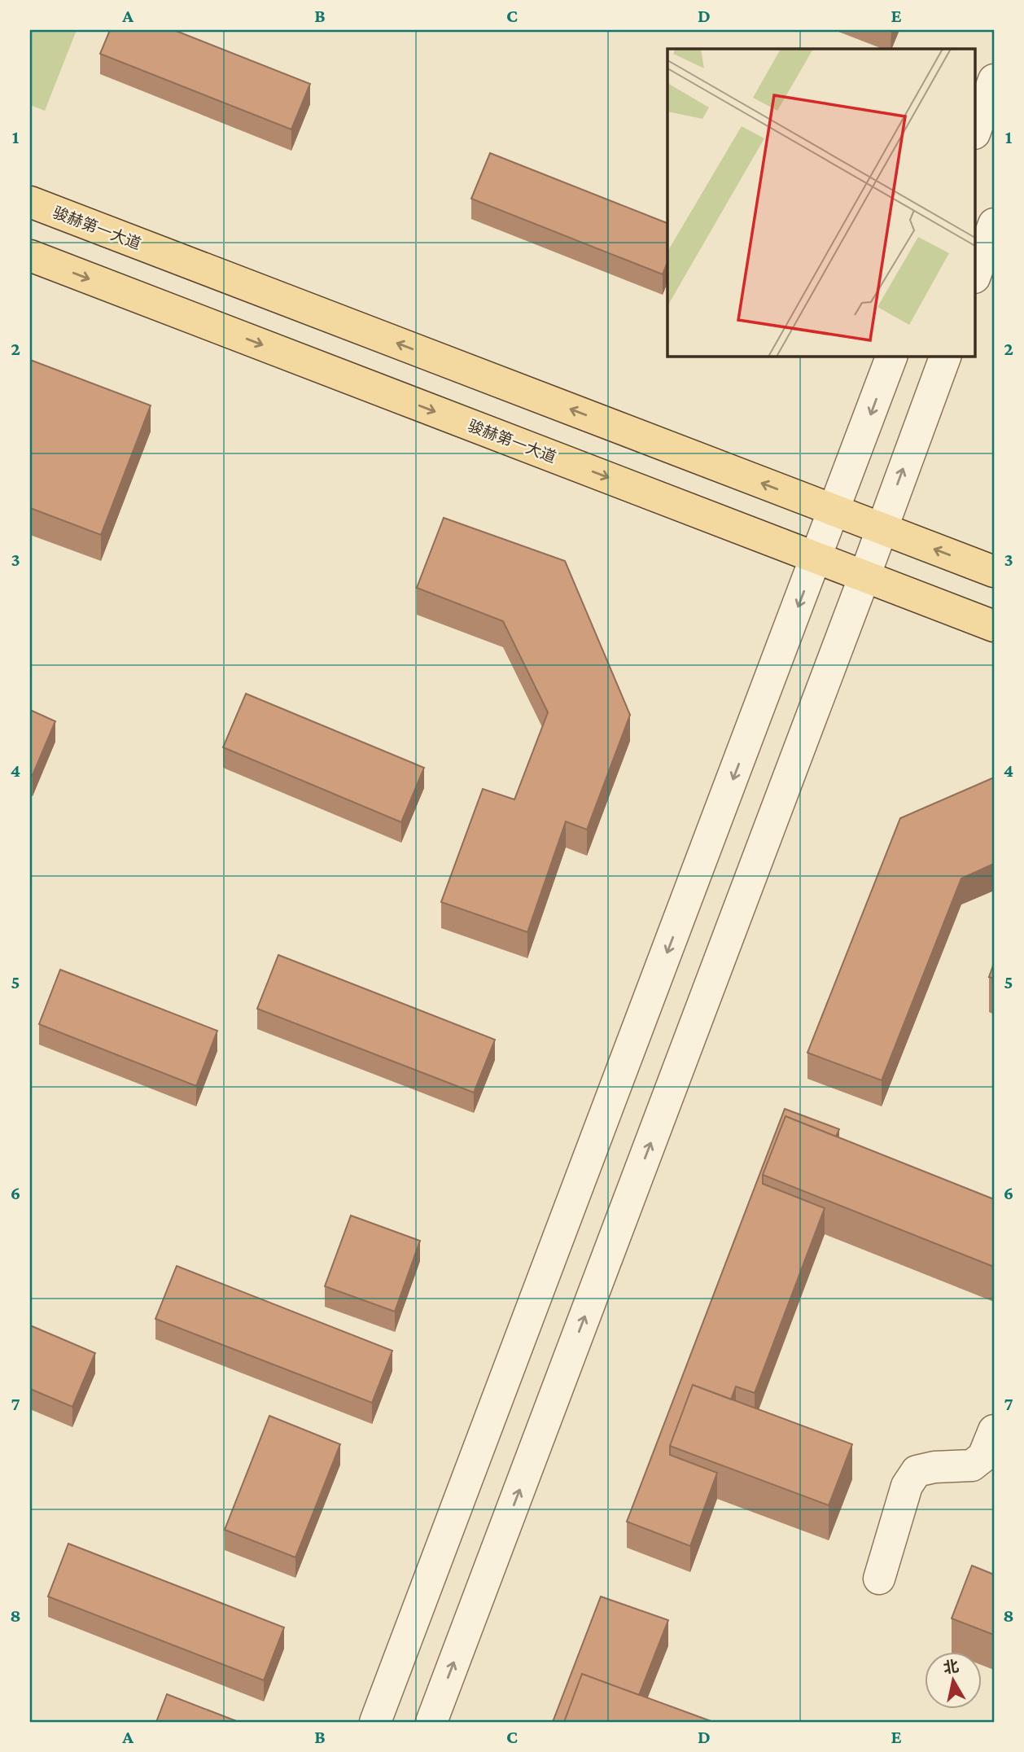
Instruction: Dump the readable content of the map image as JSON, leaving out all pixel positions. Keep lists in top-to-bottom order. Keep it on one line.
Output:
{"streets":{"main road":["骏赫第一大道"]},"north":"top","grid":{"columns":["A","B","C","D","E"],"rows":["1","2","3","4","5","6","7","8"]}}
